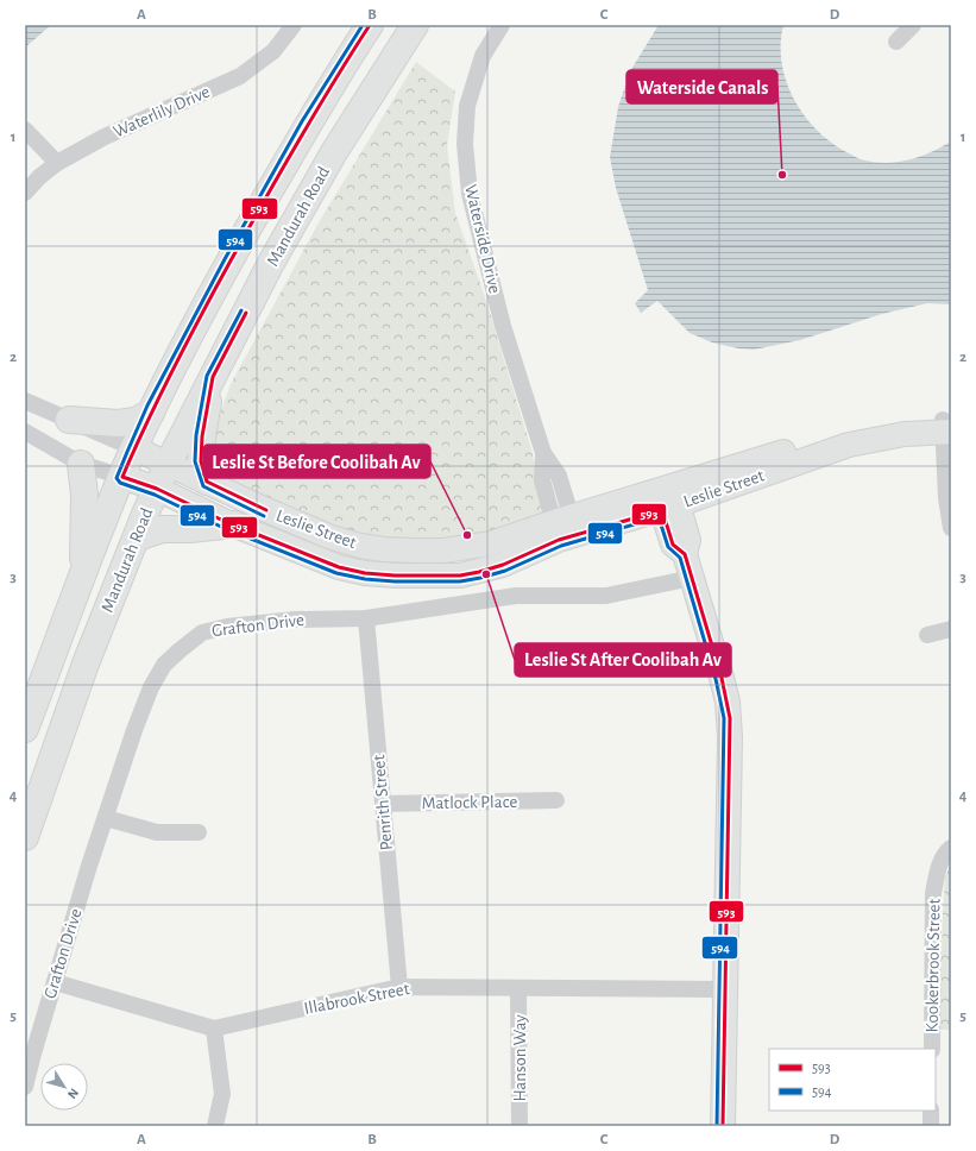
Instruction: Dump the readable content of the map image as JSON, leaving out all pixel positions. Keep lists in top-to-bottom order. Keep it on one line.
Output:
{"streets":{"highway":["Mandurah Road"],"street":["Waterlily Drive","Waterside Drive","Leslie Street","Grafton Drive","Penrith Street","Matlock Place","Kookerbrook Street","Illabrook Street","Hanson Way"]},"crossings":[["Mandurah Road","Leslie Street"],["Waterside Drive","Leslie Street"],["Grafton Drive","Penrith Street"],["Grafton Drive","Illabrook Street"],["Penrith Street","Matlock Place"],["Penrith Street","Illabrook Street"],["Illabrook Street","Hanson Way"]],"places":["Waterside Canals","Leslie St Before Coolibah Av","Leslie St After Coolibah Av"],"lines":["transit line 593","transit line 594"],"legend":["593","594"],"north":"bottom right","grid":{"columns":["A","B","C","D"],"rows":["1","2","3","4","5"]}}
